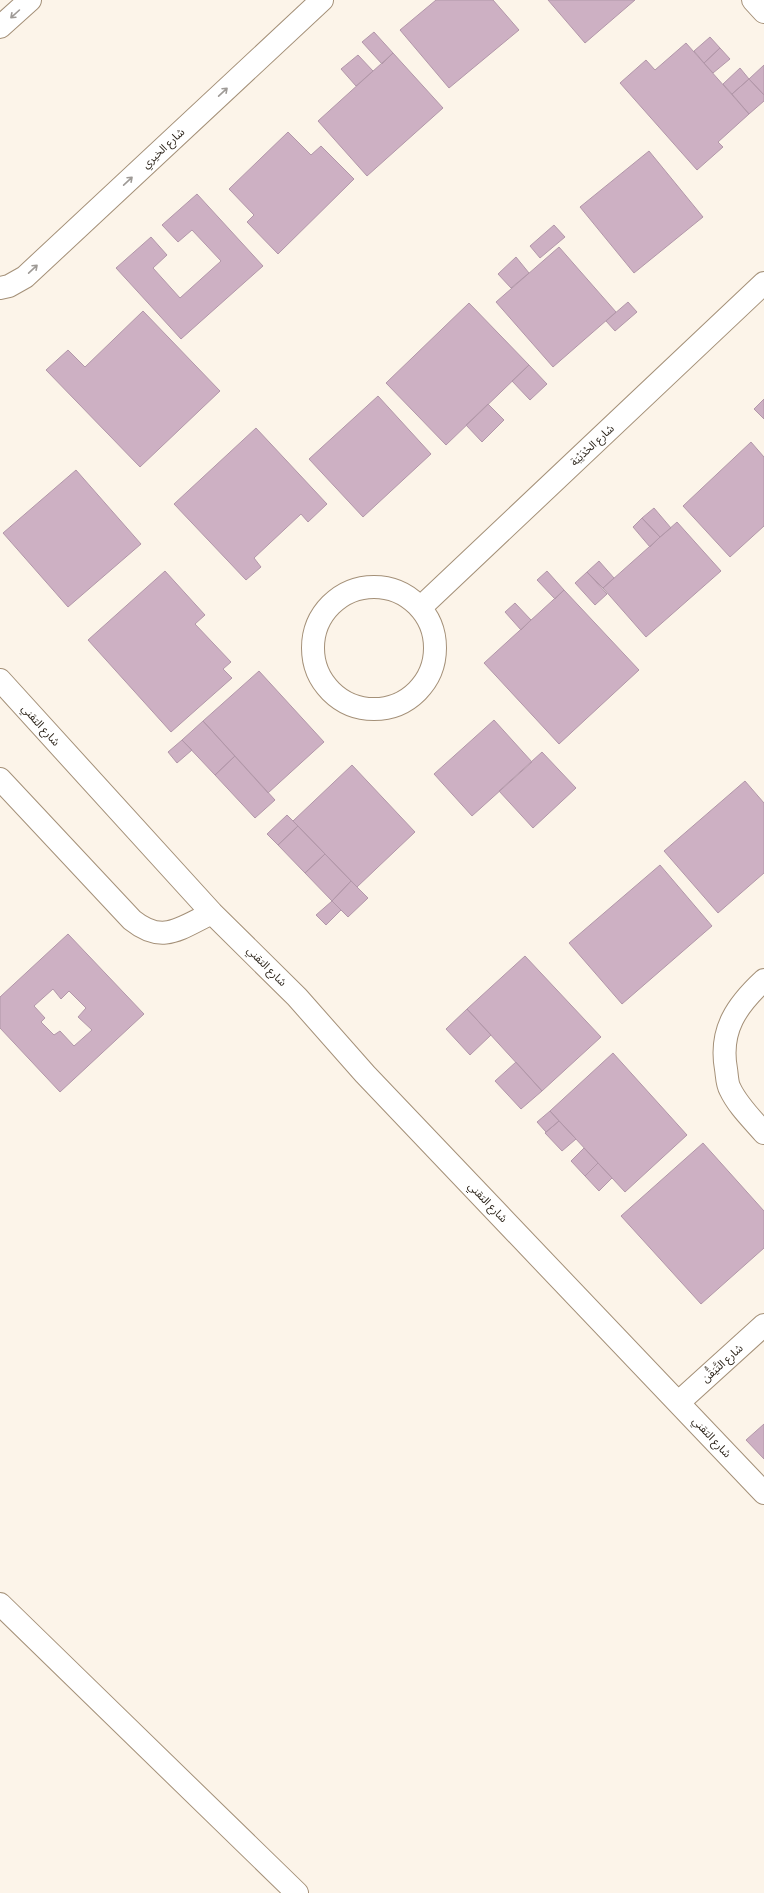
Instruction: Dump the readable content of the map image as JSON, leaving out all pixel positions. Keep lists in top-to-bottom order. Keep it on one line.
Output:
{"streets":{"street":["شارع الخيري","شارع الحْدَيْبَة","شارع التقني","شارع التَّيَقُّن"]},"crossings":[["شارع التقني","شارع التَّيَقُّن"]],"one_way":["شارع الخيري"]}
